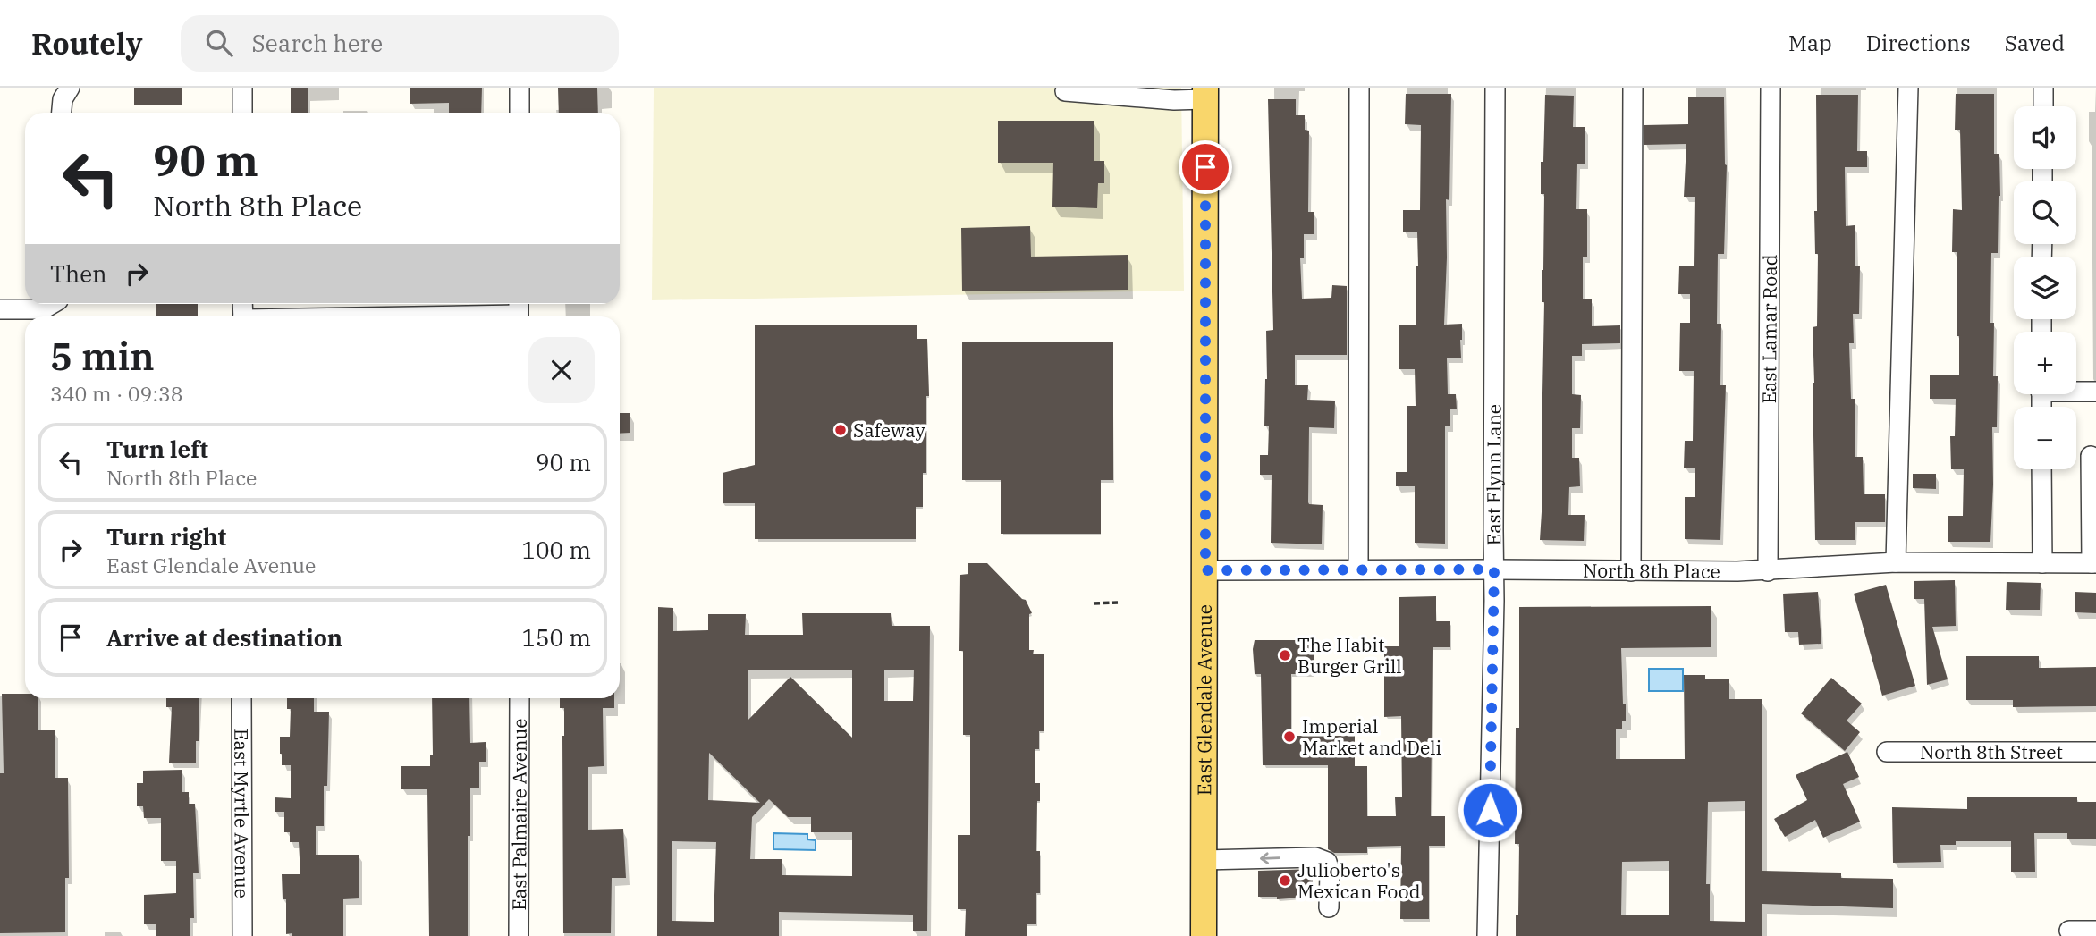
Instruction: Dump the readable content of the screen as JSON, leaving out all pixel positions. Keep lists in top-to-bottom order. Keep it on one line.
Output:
{"streets":{"main road":["East Glendale Avenue"],"street":["East Lamar Road","East Flynn Lane","North 8th Place","North 8th Street","East Myrtle Avenue","East Palmaire Avenue"]},"crossings":[["East Lamar Road","North 8th Place"],["East Flynn Lane","North 8th Place"],["North 8th Place","East Glendale Avenue"]],"places":["Safeway","The Habit Burger Grill","Imperial Market and Deli","Julioberto's Mexican Food"],"page":{"header":"Routely","search":"Search here","nav":["Map","Directions","Saved"],"map_buttons":["+","−"],"turn":["90 m","North 8th Place"],"then":"Then","heading":["5 min","340 m · 09:38"],"list":[{"name":"Turn left","note":"North 8th Place","value":"90 m"},{"name":"Turn right","note":"East Glendale Avenue","value":"100 m"},{"name":"Arrive at destination","value":"150 m"}]}}
